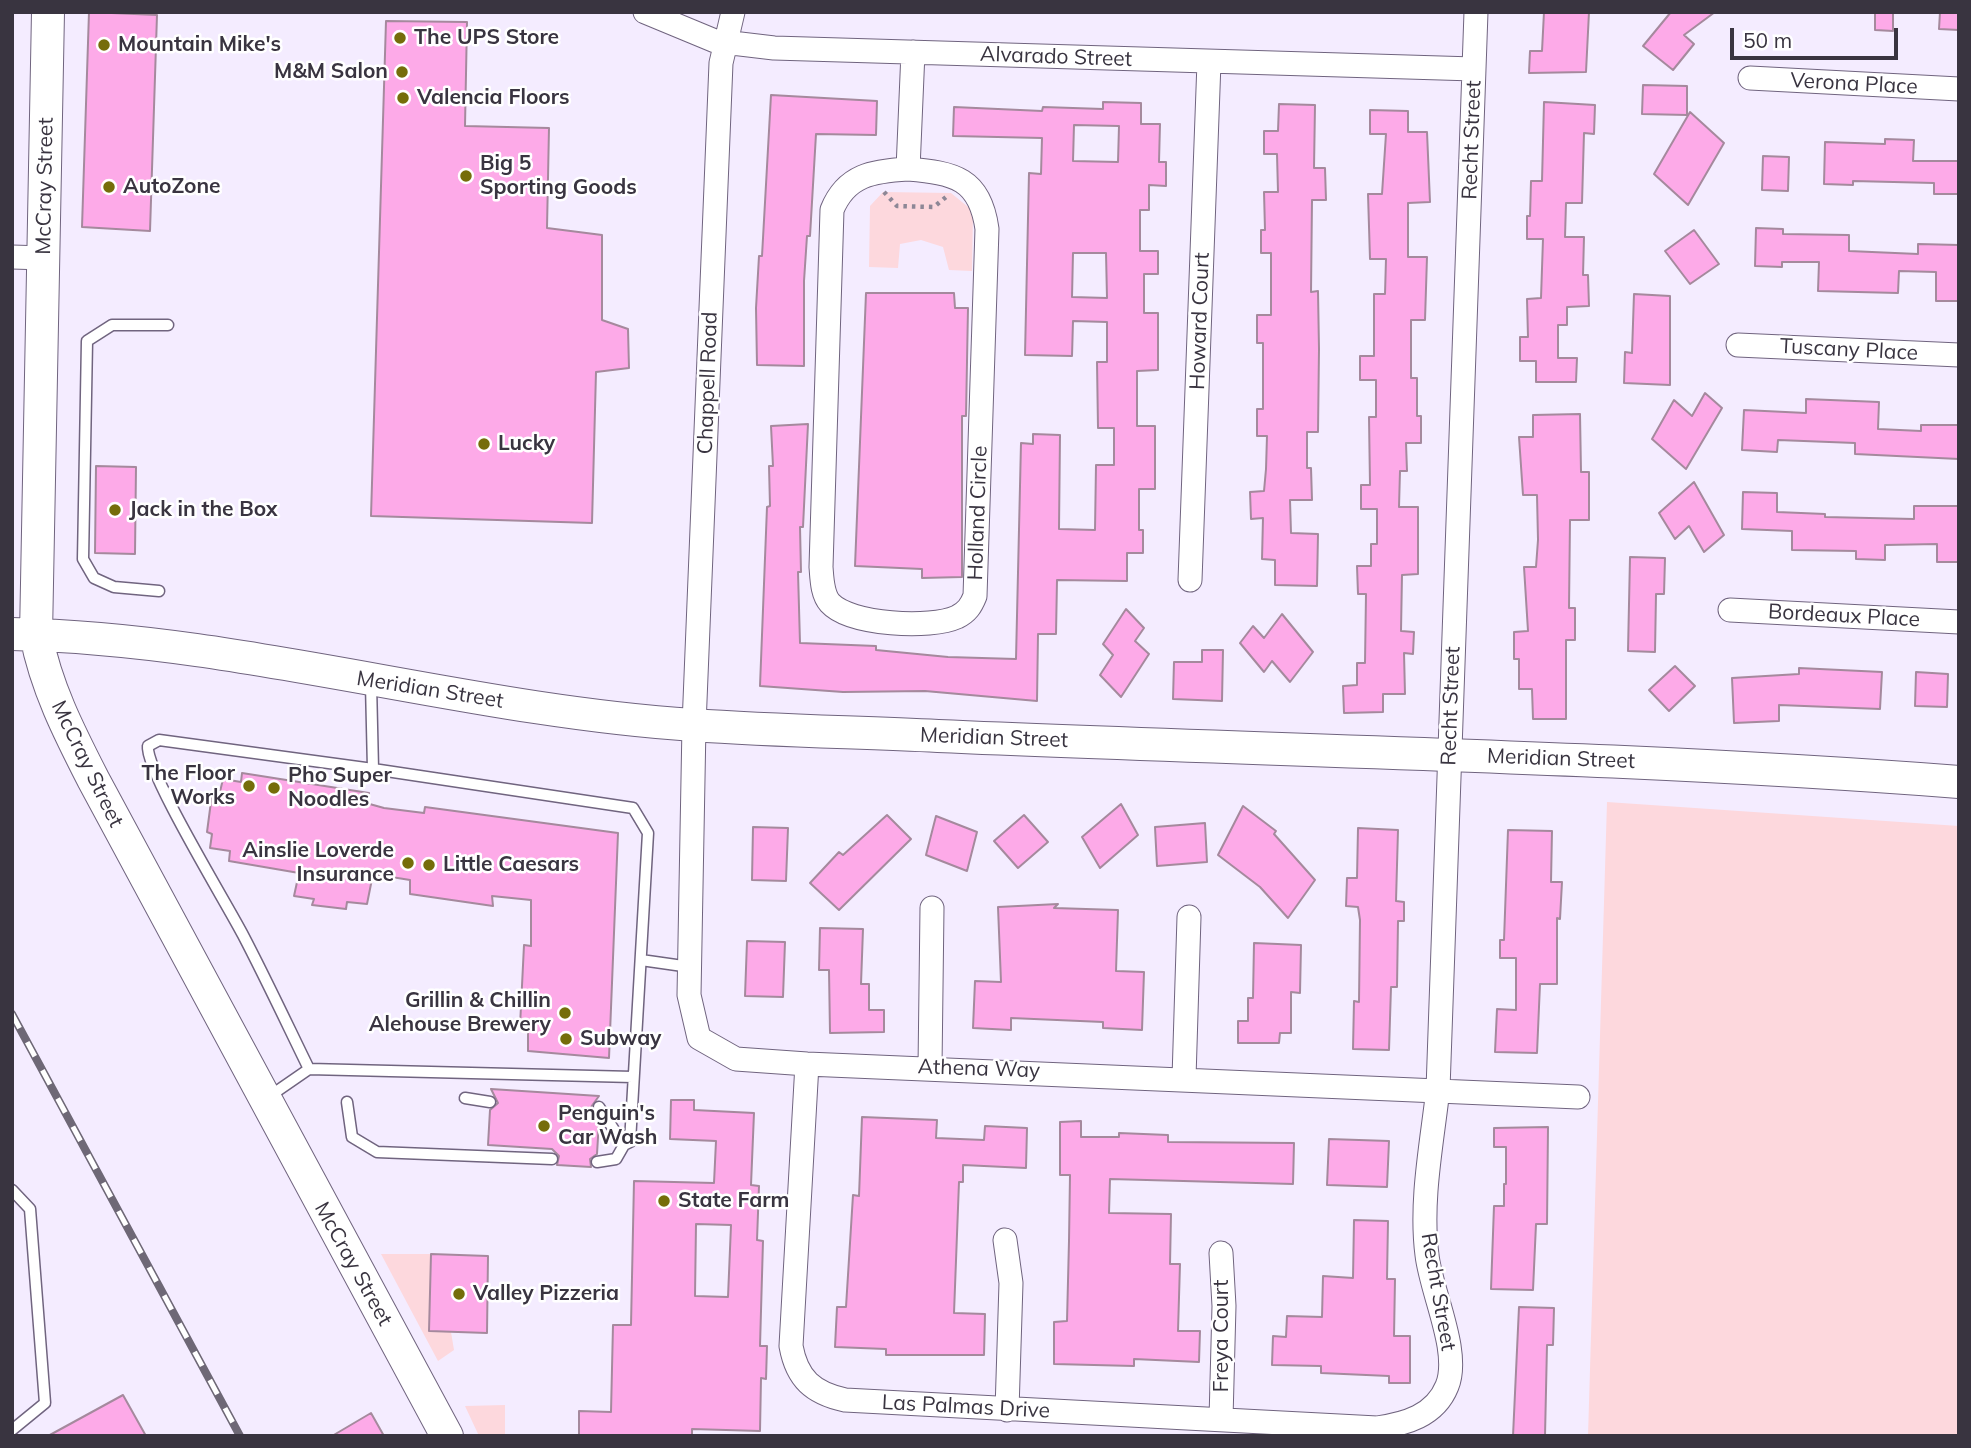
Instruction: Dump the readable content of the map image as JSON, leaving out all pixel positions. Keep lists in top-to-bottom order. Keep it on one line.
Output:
{"streets":{"street":["Alvarado Street","Verona Place","Recht Street","McCray Street","Howard Court","Tuscany Place","Chappell Road","Holland Circle","Bordeaux Place","Meridian Street","Athena Way","Freya Court","Las Palmas Drive"]},"crossings":[["Alvarado Street","Recht Street"],["Alvarado Street","Howard Court"],["Alvarado Street","Chappell Road"],["Recht Street","Meridian Street"],["Recht Street","Athena Way"],["Recht Street","Las Palmas Drive"],["McCray Street","Meridian Street"],["Chappell Road","Meridian Street"],["Chappell Road","Athena Way"],["Meridian Street","Athena Way"],["Athena Way","Las Palmas Drive"],["Freya Court","Las Palmas Drive"]],"places":["The UPS Store","Mountain Mike's","M&M Salon","Valencia Floors","Big 5 Sporting Goods","AutoZone","Lucky","Jack in the Box","The Floor Works","Pho Super Noodles","Ainslie Loverde Insurance","Little Caesars","Grillin & Chillin Alehouse Brewery","Subway","Penguin's Car Wash","State Farm","Valley Pizzeria"],"scale_bar":"50 m"}
